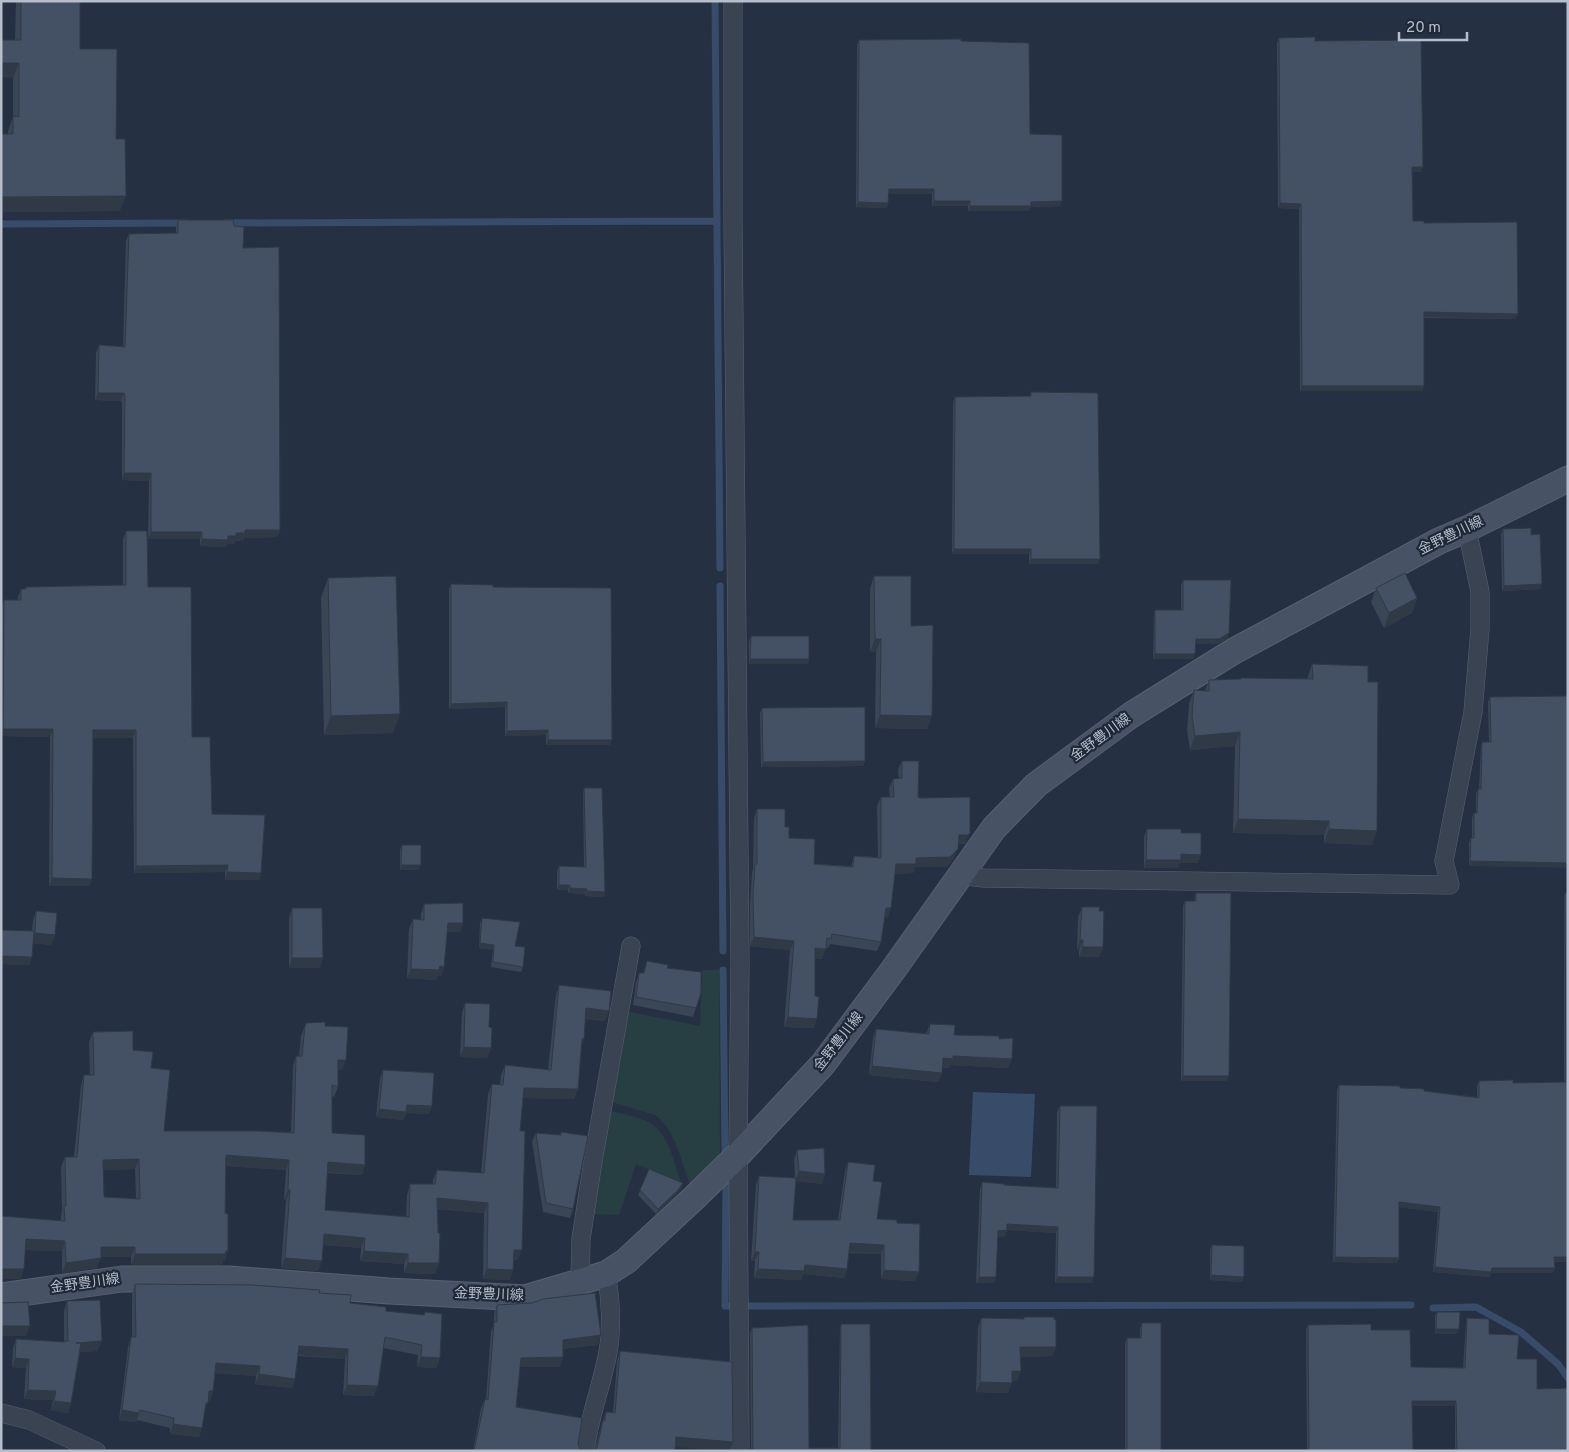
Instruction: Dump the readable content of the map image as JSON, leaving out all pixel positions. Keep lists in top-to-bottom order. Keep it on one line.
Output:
{"streets":{"main road":["金野豊川線"]},"scale_bar":"20 m"}
